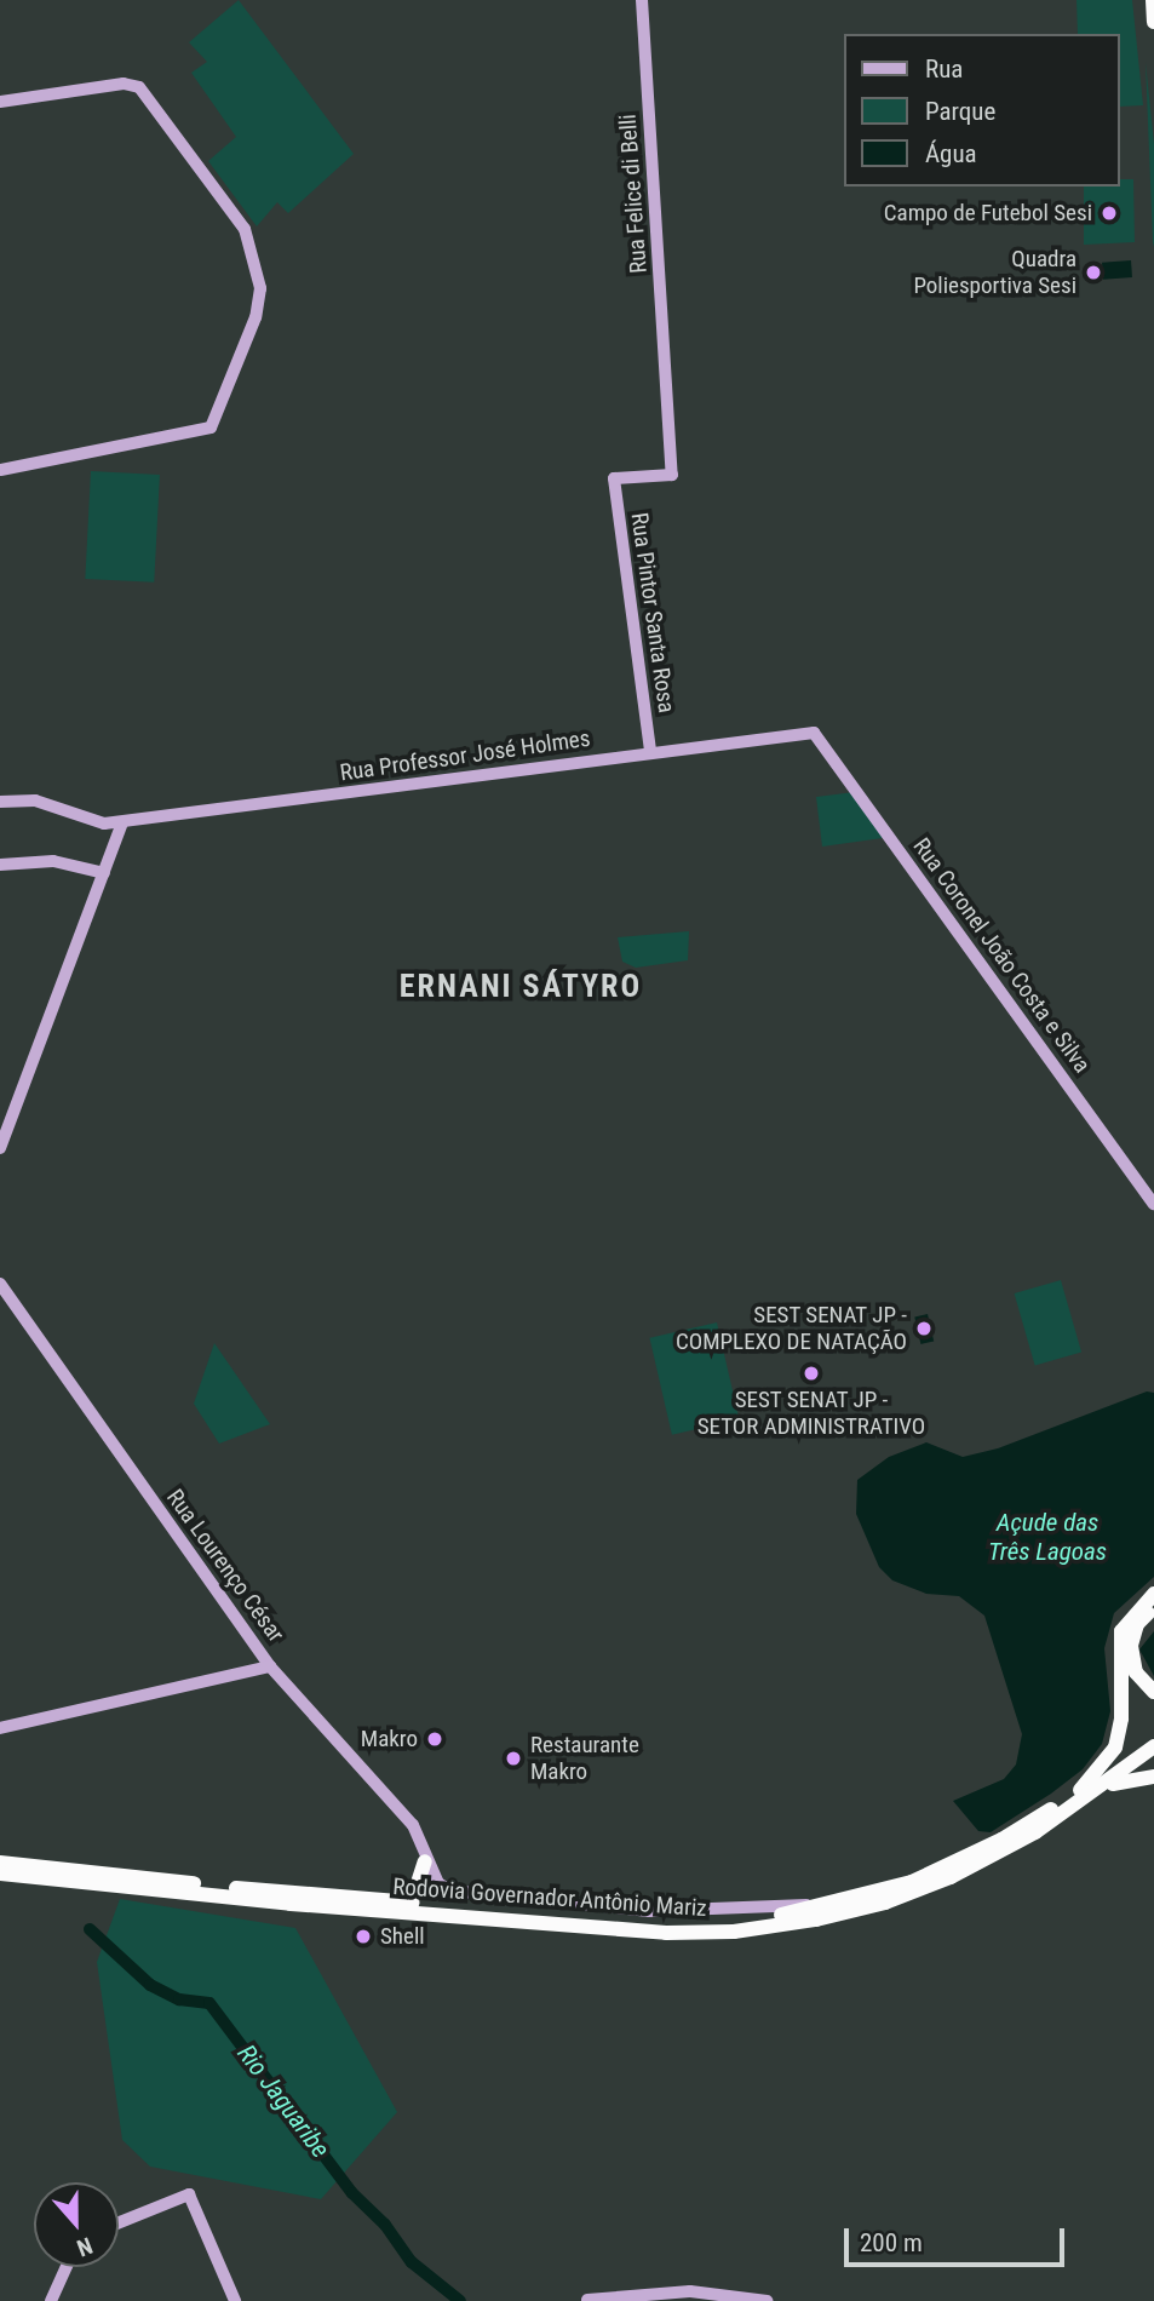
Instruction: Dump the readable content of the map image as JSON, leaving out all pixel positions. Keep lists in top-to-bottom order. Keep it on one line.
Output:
{"streets":{"highway":["Rodovia Governador Antônio Mariz"],"street":["Rua Felice di Belli","Rua Pintor Santa Rosa","Rua Professor José Holmes","Rua Coronel João Costa e Silva","Rua Lourenço César"]},"crossings":[["Rua Felice di Belli","Rua Pintor Santa Rosa"],["Rua Pintor Santa Rosa","Rua Professor José Holmes"],["Rua Professor José Holmes","Rua Coronel João Costa e Silva"]],"districts":["ERNANI SÁTYRO"],"water":["Açude das Três Lagoas","Rio Jaguaribe"],"places":["Campo de Futebol Sesi","Quadra Poliesportiva Sesi","SEST SENAT JP - COMPLEXO DE NATAÇÃO","SEST SENAT JP - SETOR ADMINISTRATIVO","Makro","Restaurante Makro","Shell"],"legend":["Rua","Parque","Água"],"scale_bar":"200 m","north":"bottom"}
